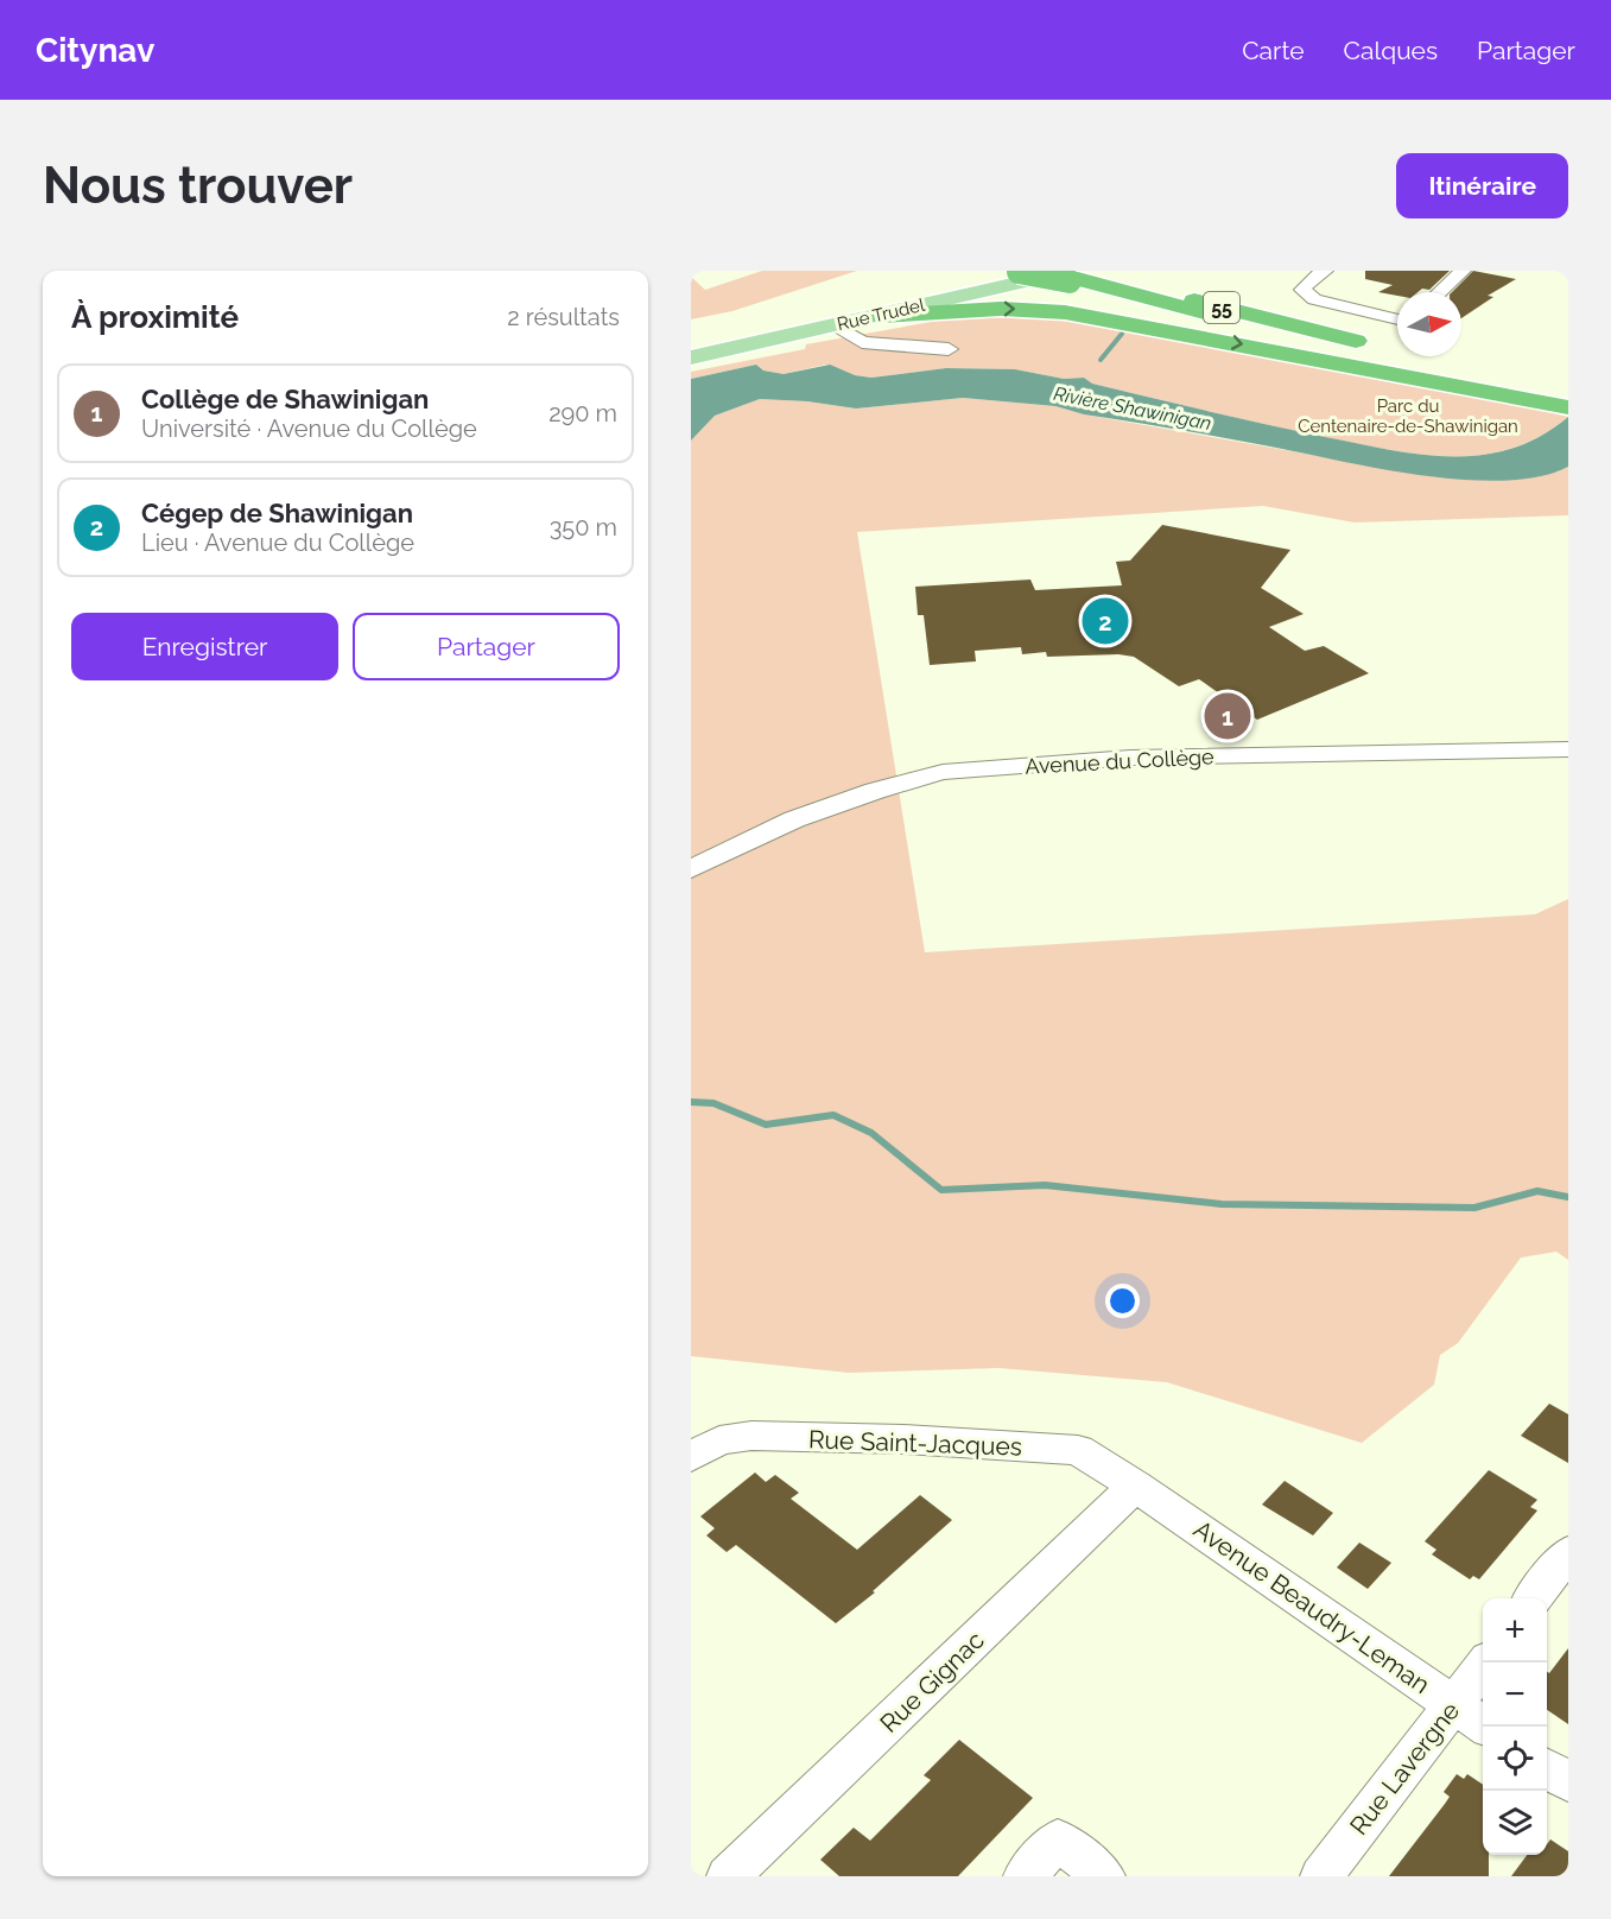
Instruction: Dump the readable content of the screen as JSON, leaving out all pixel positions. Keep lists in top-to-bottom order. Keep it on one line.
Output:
{"streets":{"highway":["55"],"main road":["Rue Trudel"],"street":["Avenue du Collège","Rue Saint-Jacques","Avenue Beaudry-Leman","Rue Gignac","Rue Lavergne"]},"crossings":[["55","Rue Trudel"],["Rue Saint-Jacques","Avenue Beaudry-Leman"],["Rue Saint-Jacques","Rue Gignac"],["Avenue Beaudry-Leman","Rue Gignac"],["Avenue Beaudry-Leman","Rue Lavergne"]],"water":["Rivière Shawinigan"],"parks":["Parc du Centenaire-de-Shawinigan"],"north":"right","page":{"header":"Citynav","nav":["Carte","Calques","Partager"],"buttons":["Itinéraire",["Enregistrer","Partager"]],"title":"Nous trouver","heading":["À proximité","2 résultats"],"list":[{"mark":"1","name":"Collège de Shawinigan","note":"Université · Avenue du Collège","value":"290 m"},{"mark":"2","name":"Cégep de Shawinigan","note":"Lieu · Avenue du Collège","value":"350 m"}],"pins":["2","1"],"map_buttons":["+","−"]}}
